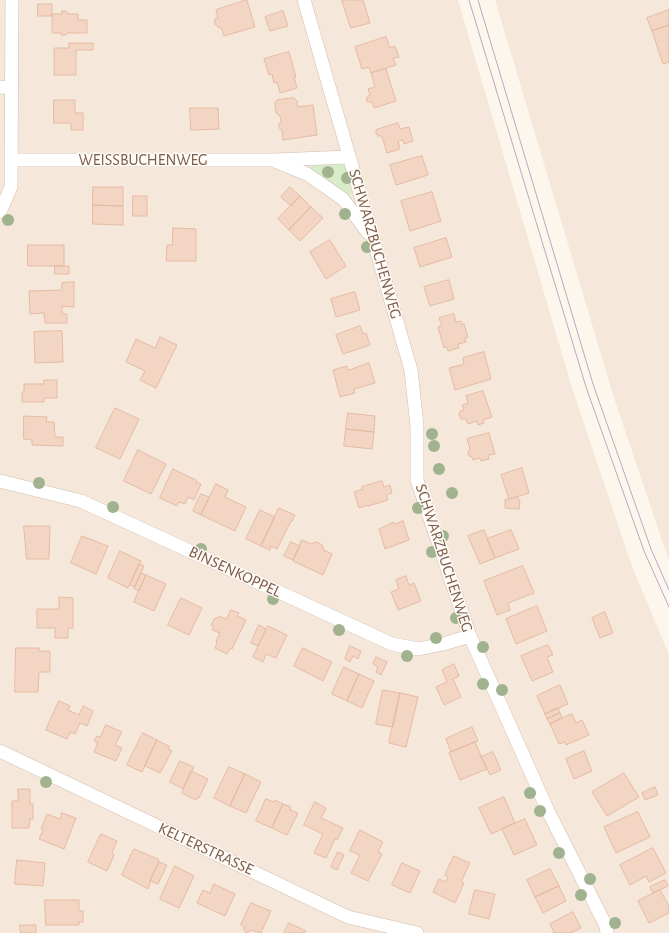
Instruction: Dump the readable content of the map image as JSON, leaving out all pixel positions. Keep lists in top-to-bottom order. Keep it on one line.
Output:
{"streets":{"street":["WEISSBUCHENWEG","SCHWARZBUCHENWEG","BINSENKOPPEL","KELTERSTRASSE"]},"crossings":[["WEISSBUCHENWEG","SCHWARZBUCHENWEG"],["SCHWARZBUCHENWEG","BINSENKOPPEL"]]}
